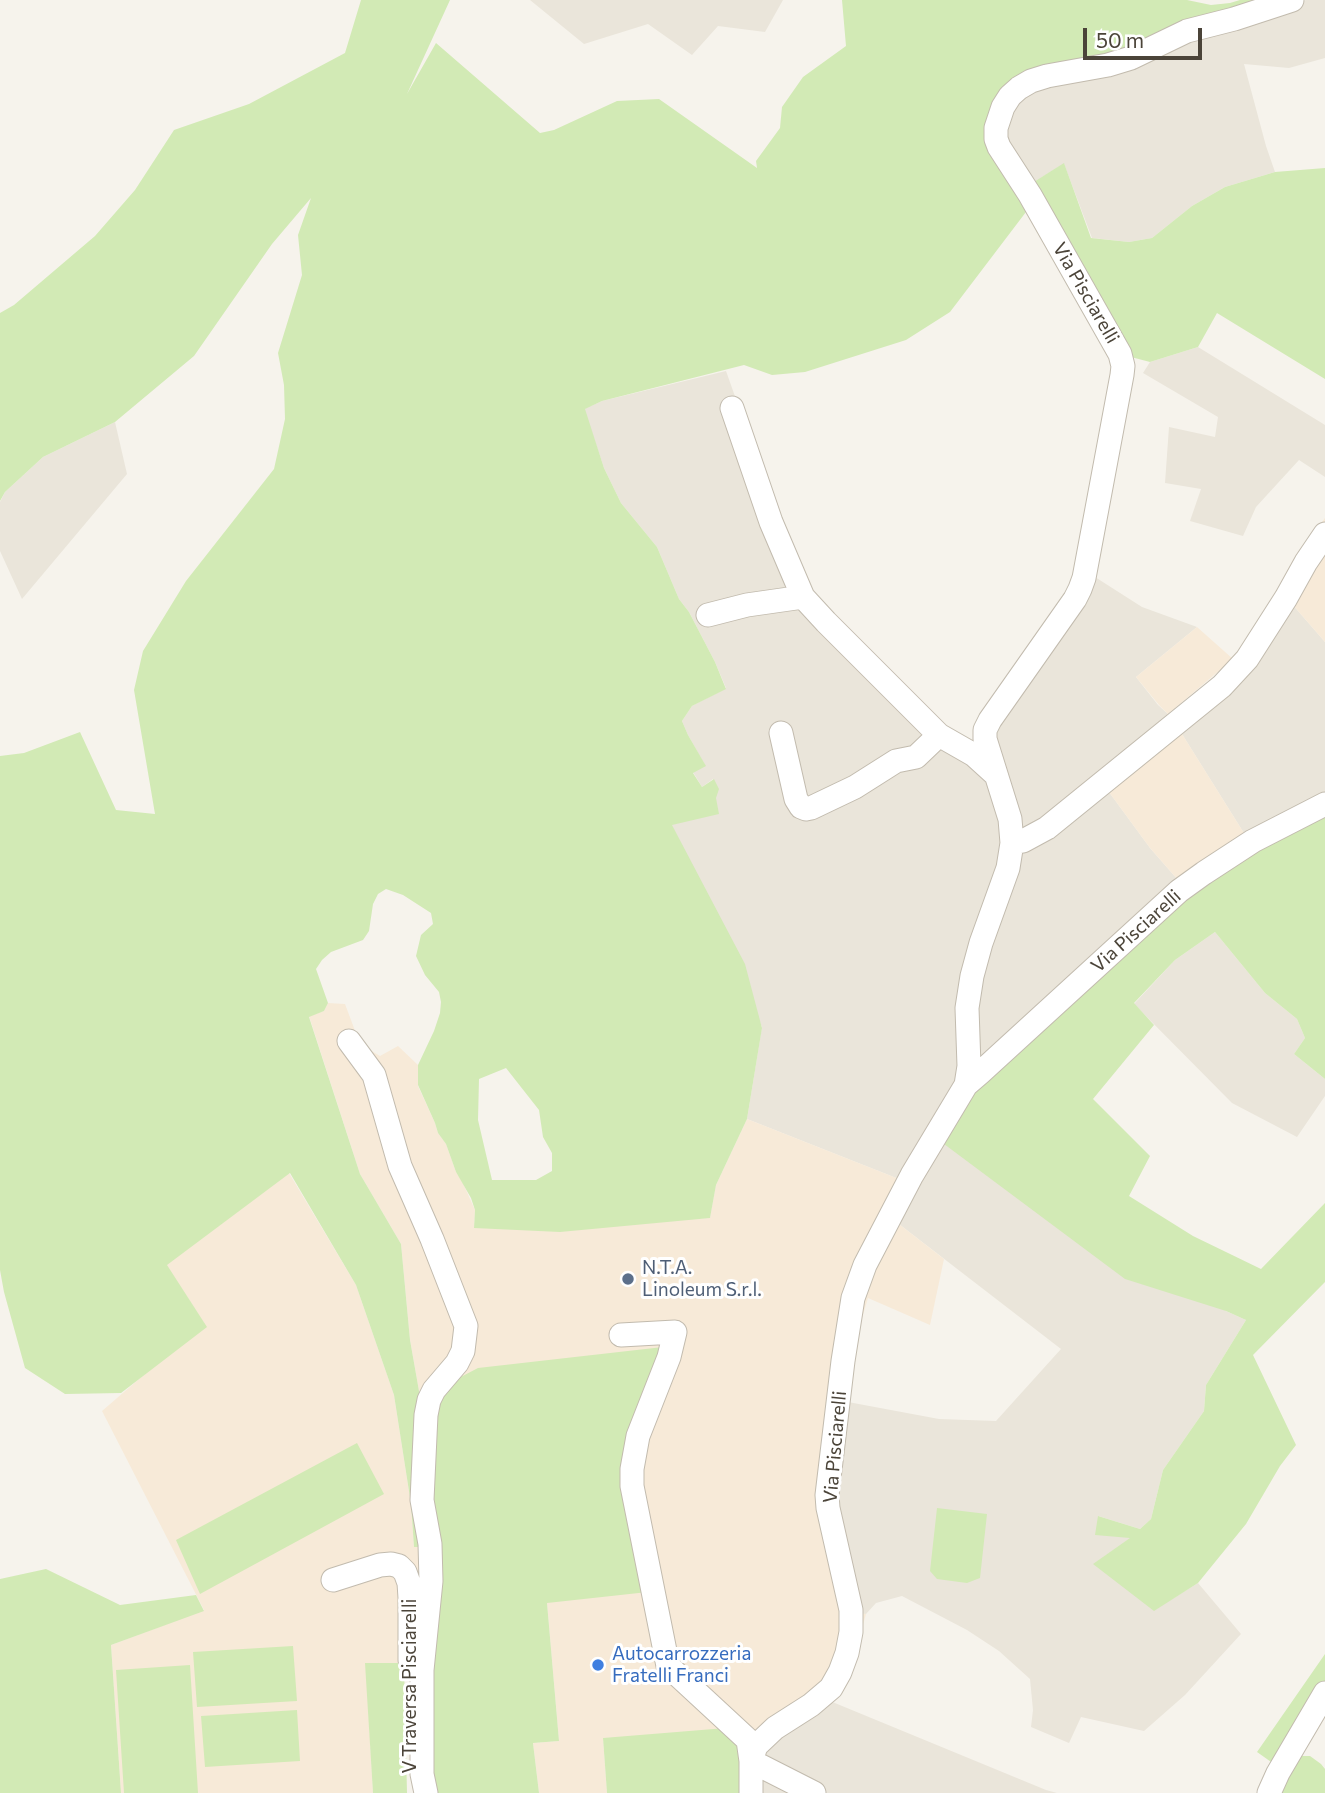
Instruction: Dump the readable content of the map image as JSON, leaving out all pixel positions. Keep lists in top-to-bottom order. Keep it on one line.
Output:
{"streets":{"street":["Via Pisciarelli","V Traversa Pisciarelli"]},"places":["N.T.A. Linoleum S.r.l.","Autocarrozzeria Fratelli Franci"],"scale_bar":"50 m"}
